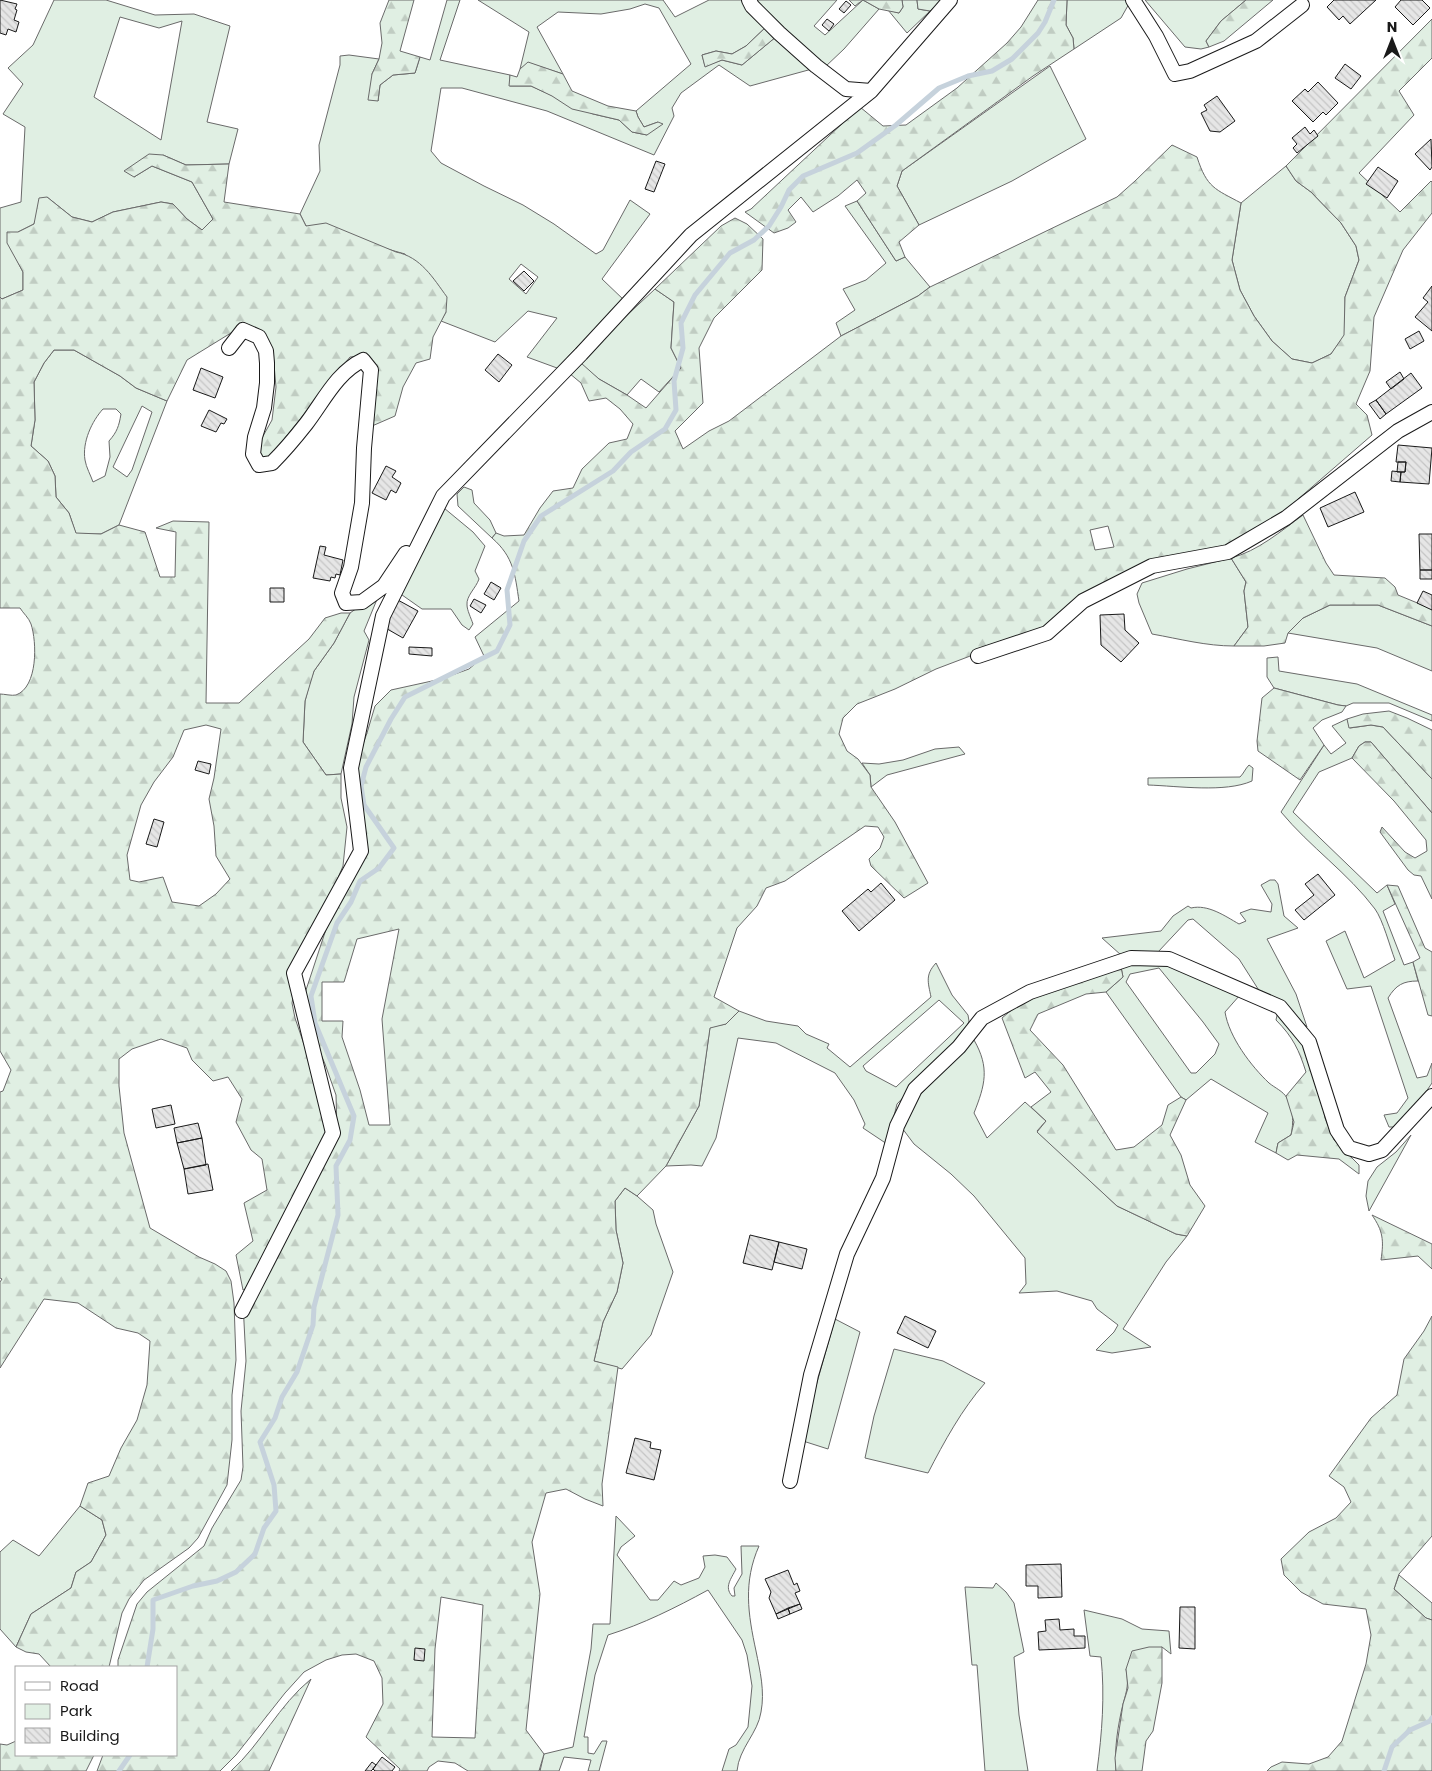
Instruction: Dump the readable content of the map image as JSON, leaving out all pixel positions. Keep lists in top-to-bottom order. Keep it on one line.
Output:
{"legend":["Road","Park","Building"],"north":"top"}
